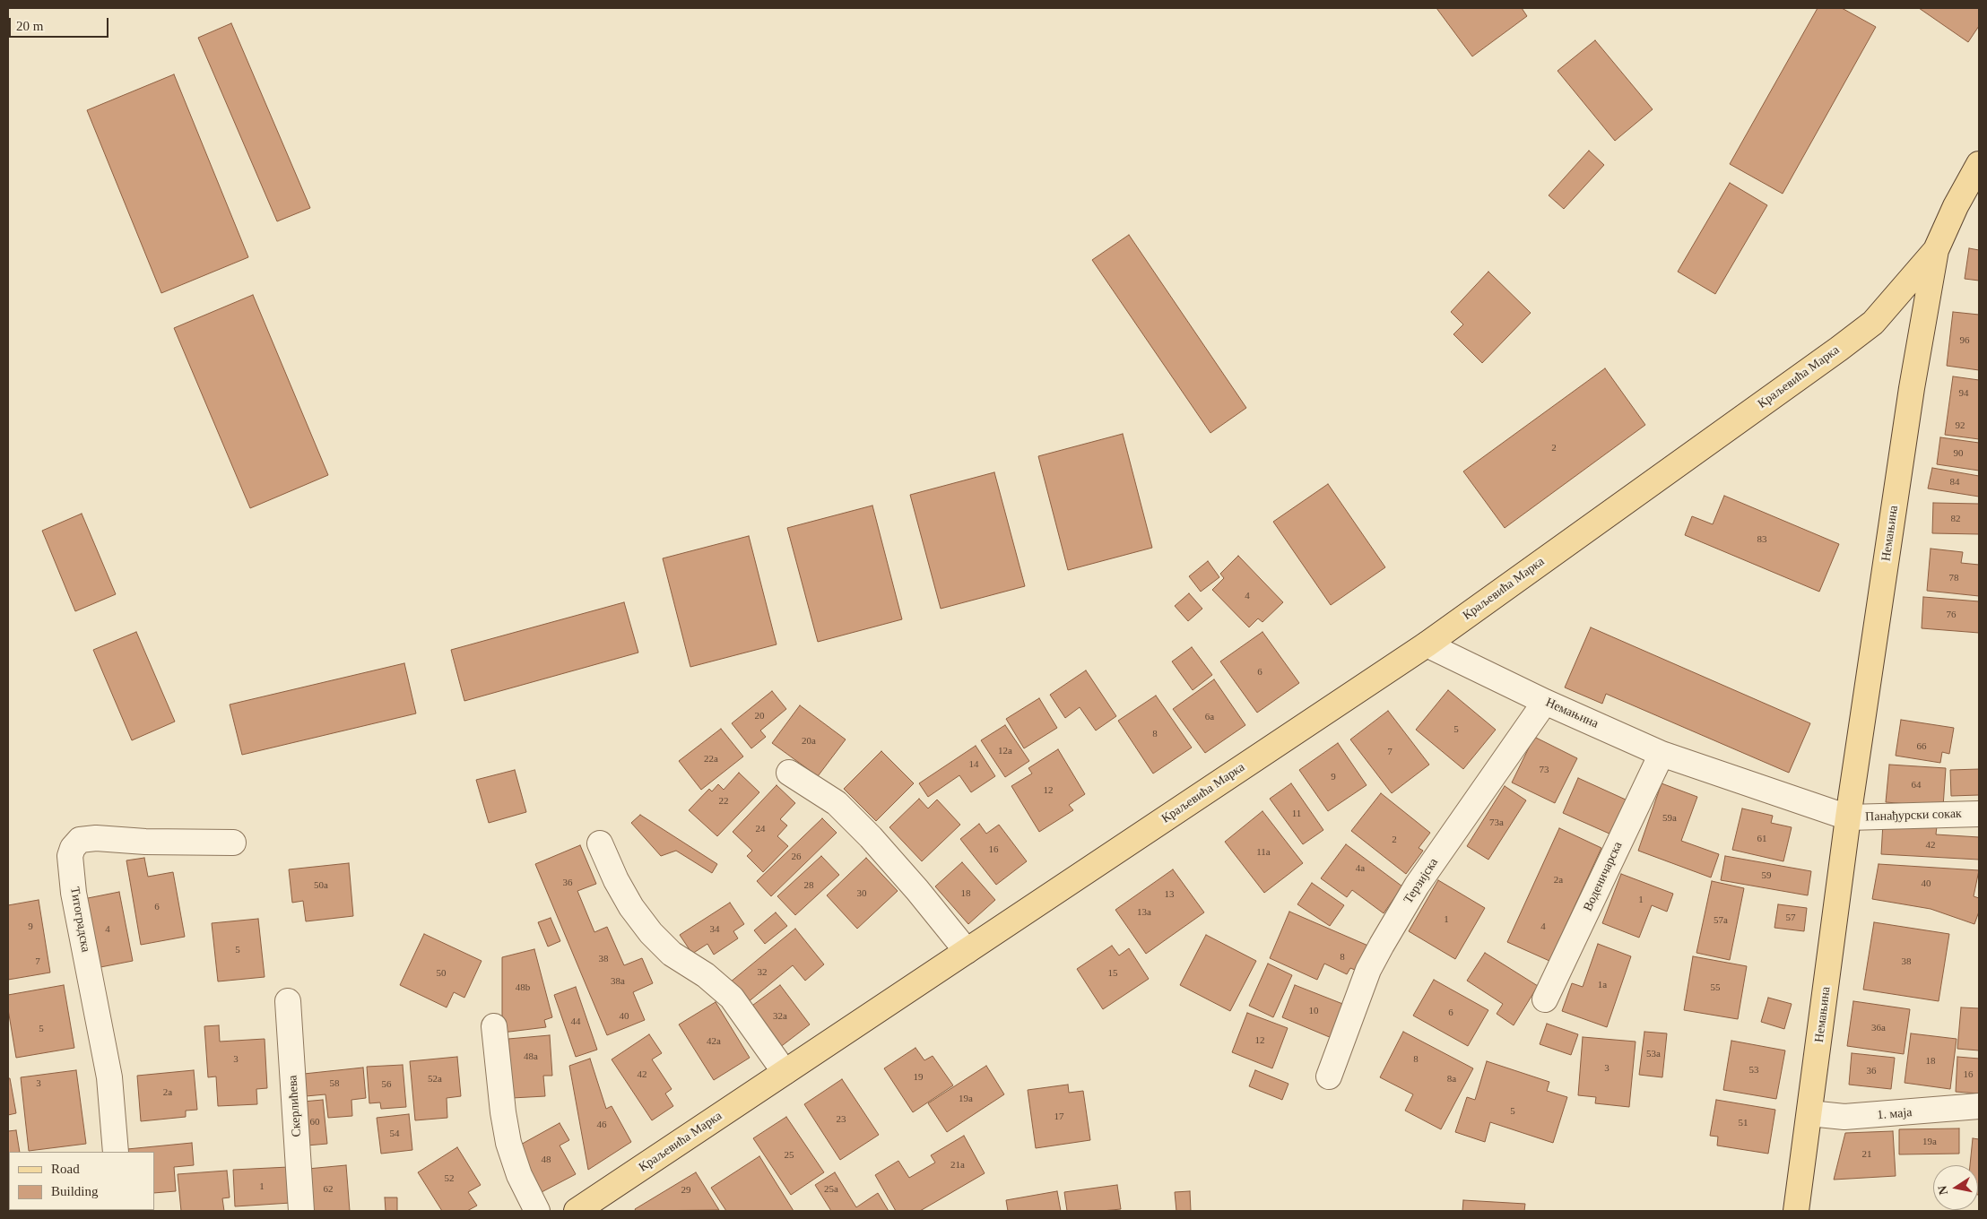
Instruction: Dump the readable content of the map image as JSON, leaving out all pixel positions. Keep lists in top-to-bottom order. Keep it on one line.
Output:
{"streets":{"main road":["Краљевића Марка","Немањина"],"street":["Панађурски сокак","Воденичарска","Терзијска","Титоградска","Скерлићева","1. маја"]},"crossings":[["Краљевића Марка","Немањина"],["Немањина","Панађурски сокак"],["Немањина","Воденичарска"],["Немањина","Терзијска"],["Немањина","1. маја"]],"house_numbers":["96","94","92","2","90","84","82","83","78","4","76","6","20","6a","5","8","20a","66","12a","7","22a","14","73","9","64","12","22","11","59a","73a","24","61","2","42","16","11a","26","4a","59","2a","36","40","50a","28","30","18","13","1","6","13a","57","1","57a","9","4","4","34","5","8","38","7","38","32","50","15","38a","1a","48b","55","10","6","40","32a","44","36a","5","12","42a","53a","48a","3","8","18","3","53","36","42","16","19","52a","8a","3","58","56","2a","19a","5","17","23","60","51","46","54","19a","21","25","48","21a","52","1","62","25a","29"],"legend":["Road","Building"],"scale_bar":"20 m","north":"left"}
